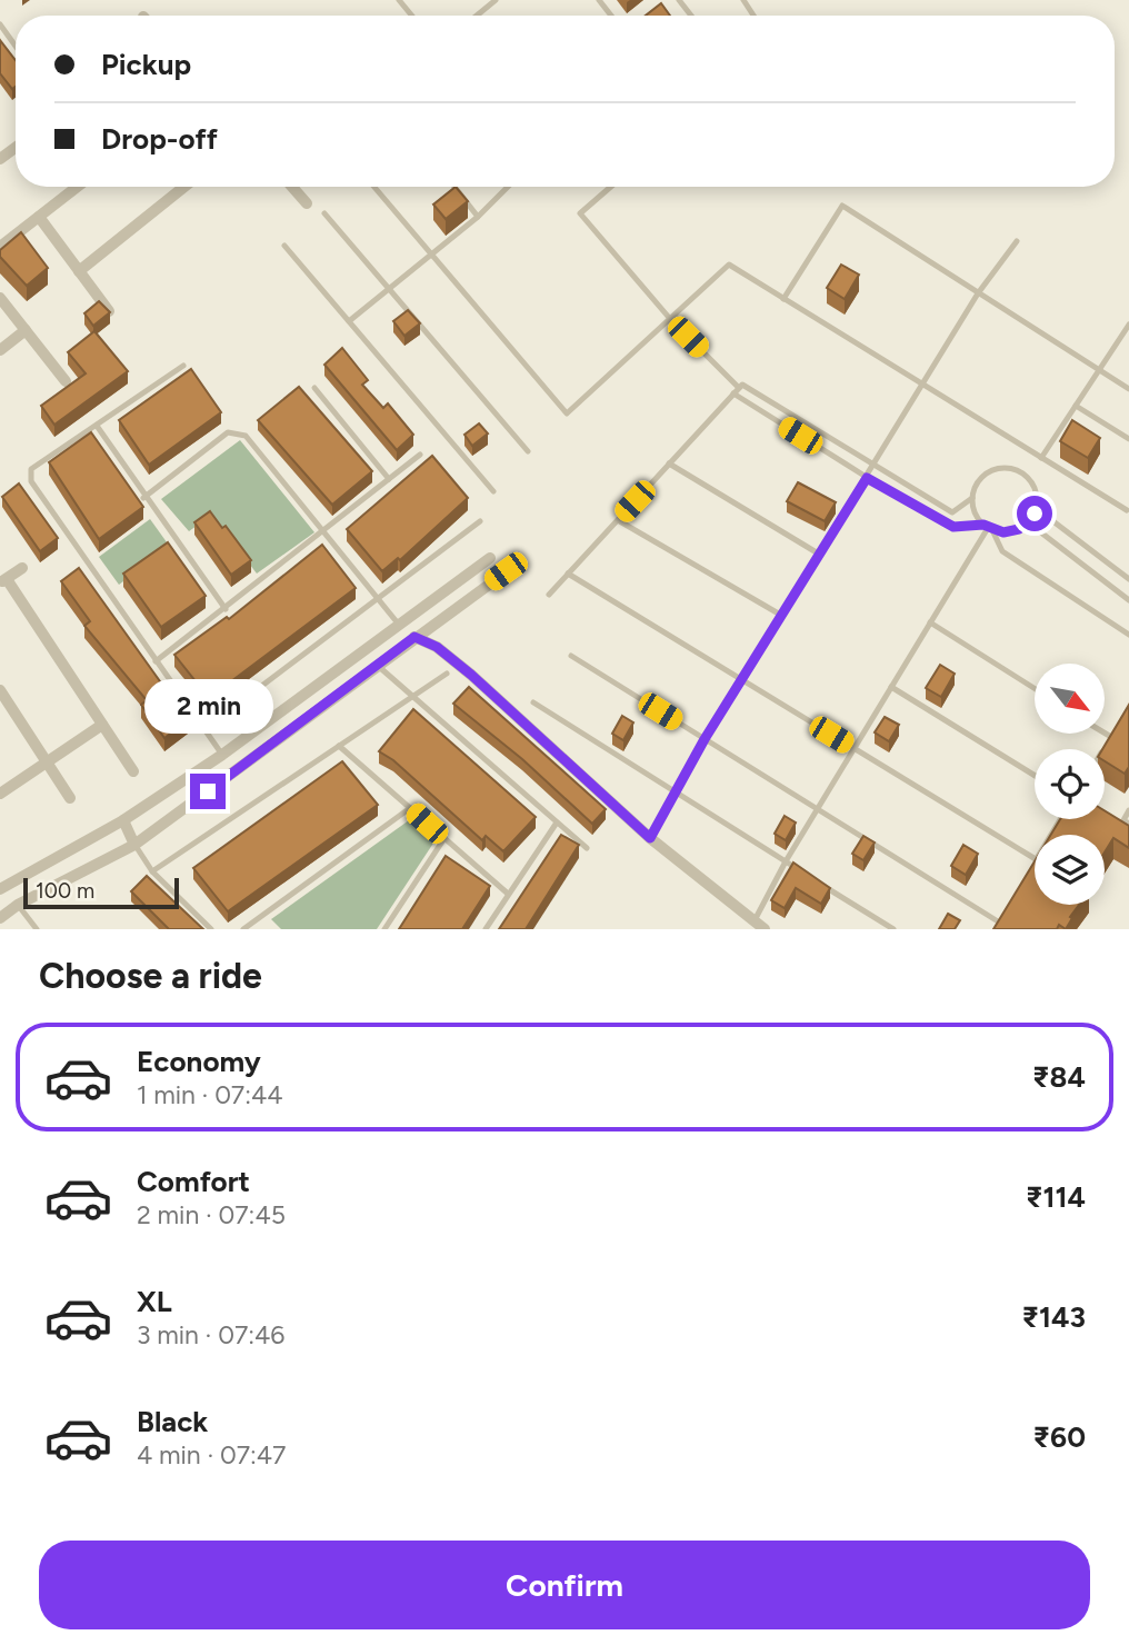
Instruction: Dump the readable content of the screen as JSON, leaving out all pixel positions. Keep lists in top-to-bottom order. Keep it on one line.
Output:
{"scale_bar":"100 m","north":"bottom right","page":{"banner":["Pickup","Drop-off"],"bubble":"2 min","scale":"100 m","heading":"Choose a ride","list":[{"name":"Economy","note":"1 min · 07:44","value":"₹84"},{"name":"Comfort","note":"2 min · 07:45","value":"₹114"},{"name":"XL","note":"3 min · 07:46","value":"₹143"},{"name":"Black","note":"4 min · 07:47","value":"₹60"}],"buttons":"Confirm"}}
